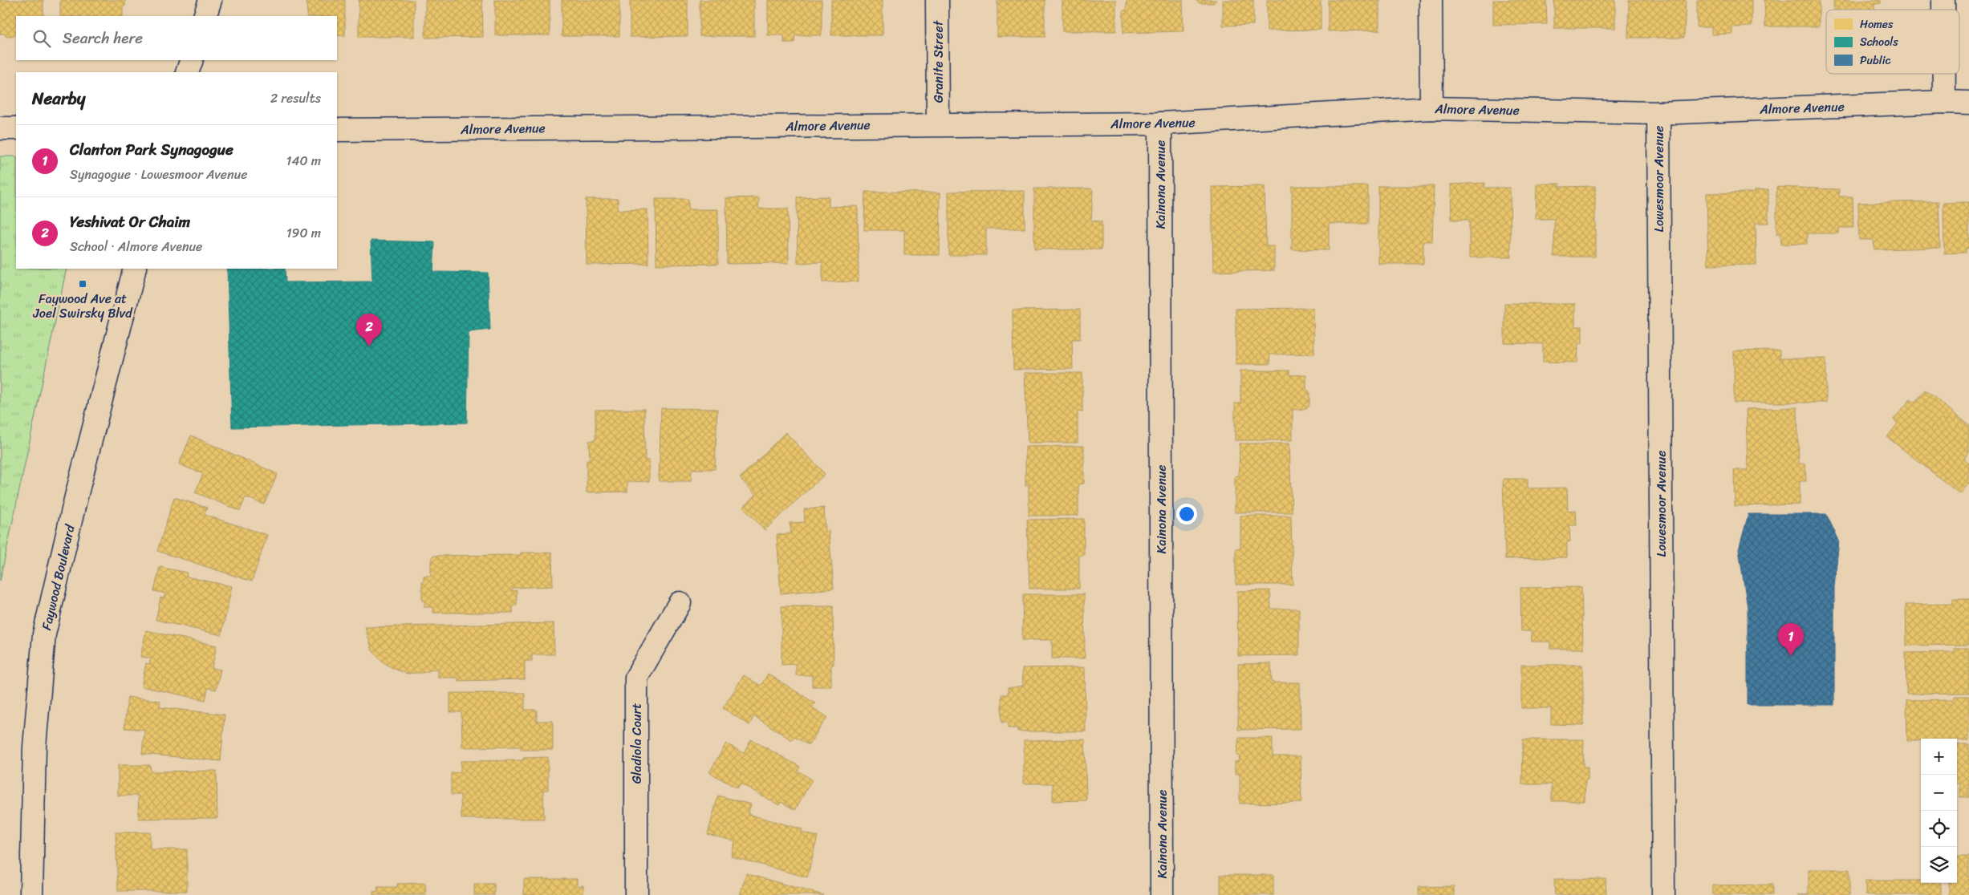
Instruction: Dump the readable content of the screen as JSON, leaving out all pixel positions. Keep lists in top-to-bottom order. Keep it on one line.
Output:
{"streets":{"street":["Granite Street","Almore Avenue","Lowesmoor Avenue","Kainona Avenue","Faywood Boulevard","Gladiola Court"]},"crossings":[["Granite Street","Almore Avenue"],["Almore Avenue","Lowesmoor Avenue"],["Almore Avenue","Kainona Avenue"]],"places":{"transit":["Faywood Ave at Joel Swirsky Blvd"]},"legend":["Homes","Schools","Public"],"page":{"search":"Search here","heading":["Nearby","2 results"],"list":[{"mark":"1","name":"Clanton Park Synagogue","note":"Synagogue · Lowesmoor Avenue","value":"140 m"},{"mark":"2","name":"Yeshivat Or Chaim","note":"School · Almore Avenue","value":"190 m"}],"pins":["2","1"],"map_buttons":["+","−"]}}
